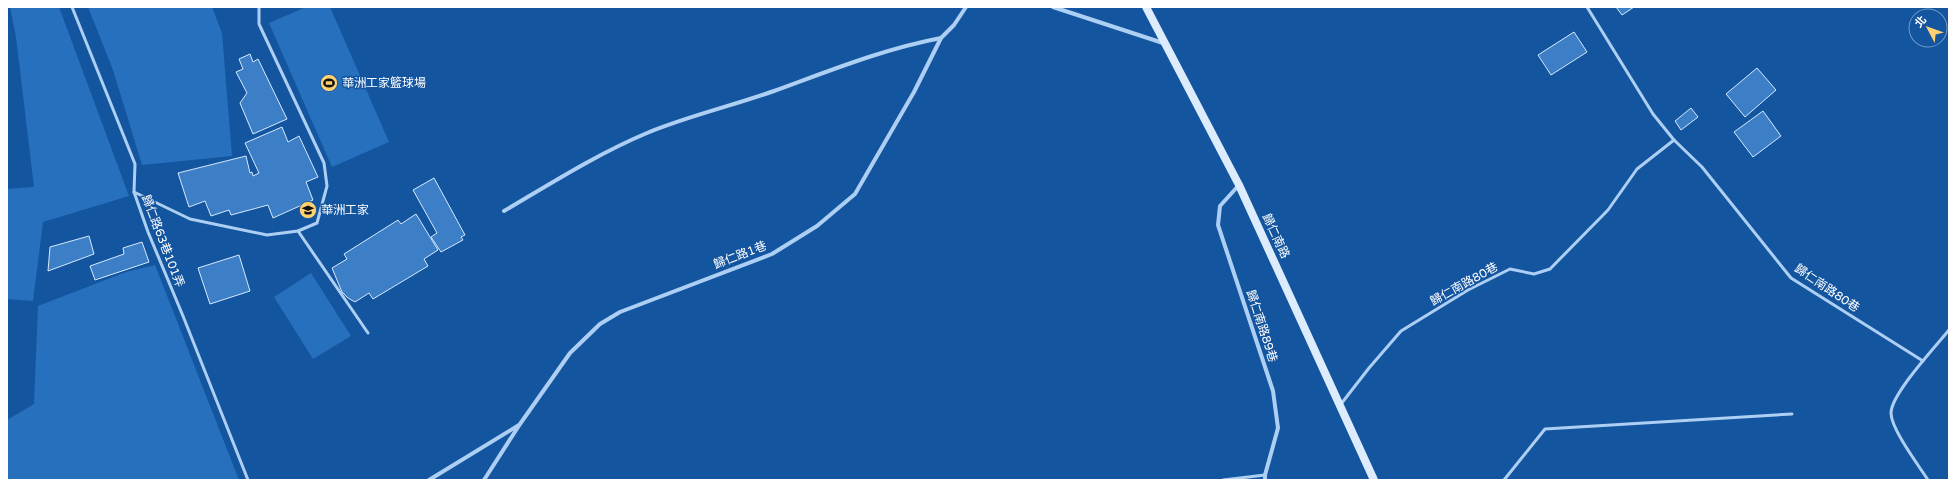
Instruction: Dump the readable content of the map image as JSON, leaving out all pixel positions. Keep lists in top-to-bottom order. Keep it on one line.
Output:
{"streets":{"street":["歸仁南路","歸仁路1巷","歸仁南路89巷"],"lane":["歸仁路63巷101弄","歸仁南路80巷"]},"crossings":[["歸仁南路","歸仁南路80巷"],["歸仁南路","歸仁南路89巷"]],"places":{"sports":["華洲工家籃球場"],"school or university":["華洲工家"]},"north":"top left"}
